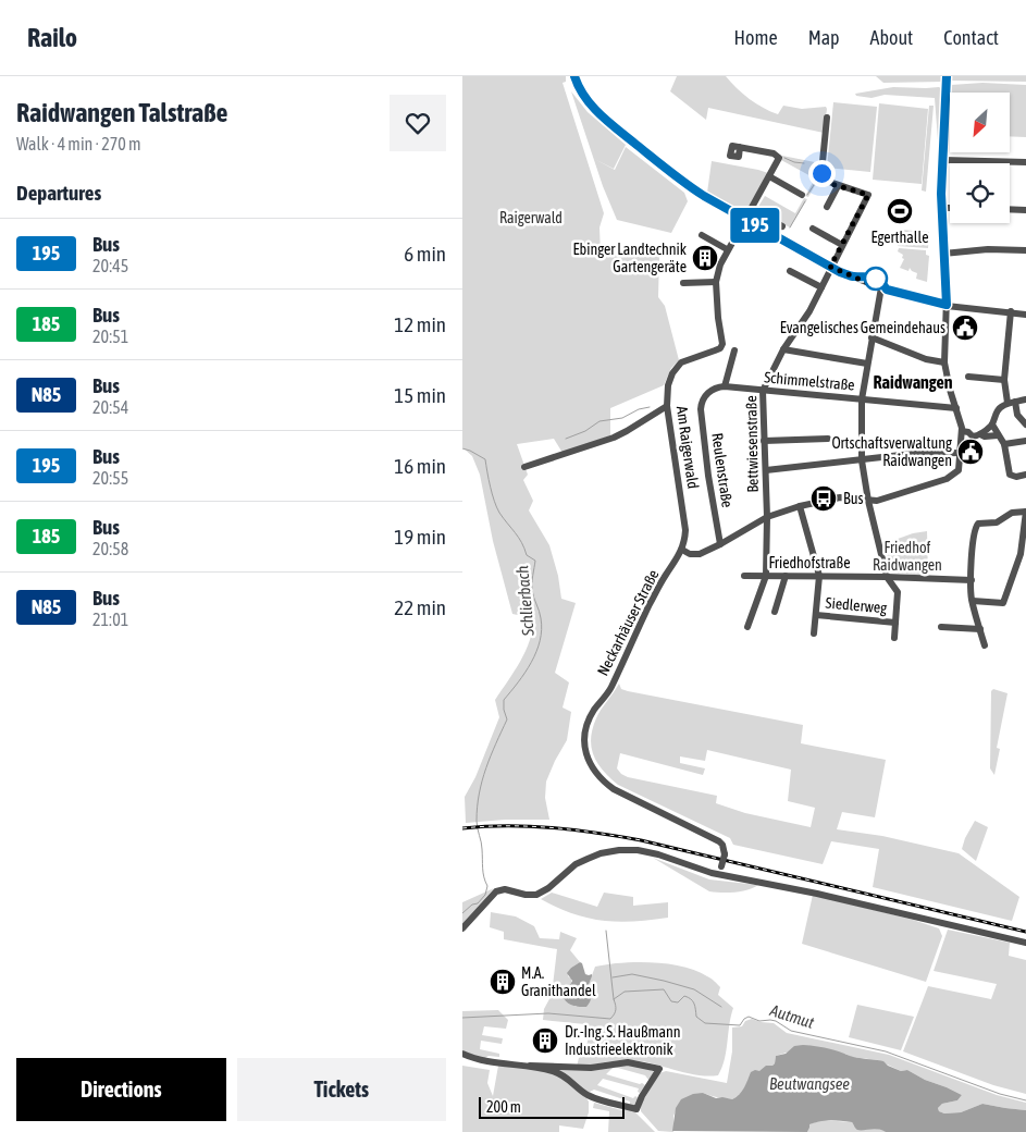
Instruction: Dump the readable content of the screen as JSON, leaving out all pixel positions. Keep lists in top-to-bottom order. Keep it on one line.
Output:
{"streets":{"street":["Schimmelstraße","Bettwiesenstraße","Am Raigerwald","Reulenstraße","Friedhofstraße","Siedlerweg","Neckarhäuser Straße"]},"crossings":[["Schimmelstraße","Bettwiesenstraße"],["Schimmelstraße","Reulenstraße"],["Bettwiesenstraße","Friedhofstraße"],["Am Raigerwald","Neckarhäuser Straße"]],"districts":["Raidwangen"],"water":["Schlierbach","Autmut","Beutwangsee"],"parks":["Raigerwald","Friedhof Raidwangen"],"places":{"sports":["Egerthalle"],"building":["Ebinger Landtechnik Gartengeräte","M.A. Granithandel","Dr.-Ing. S. Haußmann Industrieelektronik"],"public building":["Evangelisches Gemeindehaus","Ortschaftsverwaltung Raidwangen"],"bus stop":["Bus"]},"lines":["bus line 195"],"scale_bar":"200 m","north":"bottom left","page":{"header":"Railo","nav":["Home","Map","About","Contact"],"heading":[["Raidwangen Talstraße","Walk · 4 min · 270 m"],"Departures"],"on_map":"195","list":[{"mark":"195","name":"Bus","note":"20:45","value":"6 min"},{"mark":"185","name":"Bus","note":"20:51","value":"12 min"},{"mark":"N85","name":"Bus","note":"20:54","value":"15 min"},{"mark":"195","name":"Bus","note":"20:55","value":"16 min"},{"mark":"185","name":"Bus","note":"20:58","value":"19 min"},{"mark":"N85","name":"Bus","note":"21:01","value":"22 min"}],"buttons":["Directions","Tickets"],"scale":"200 m"}}
